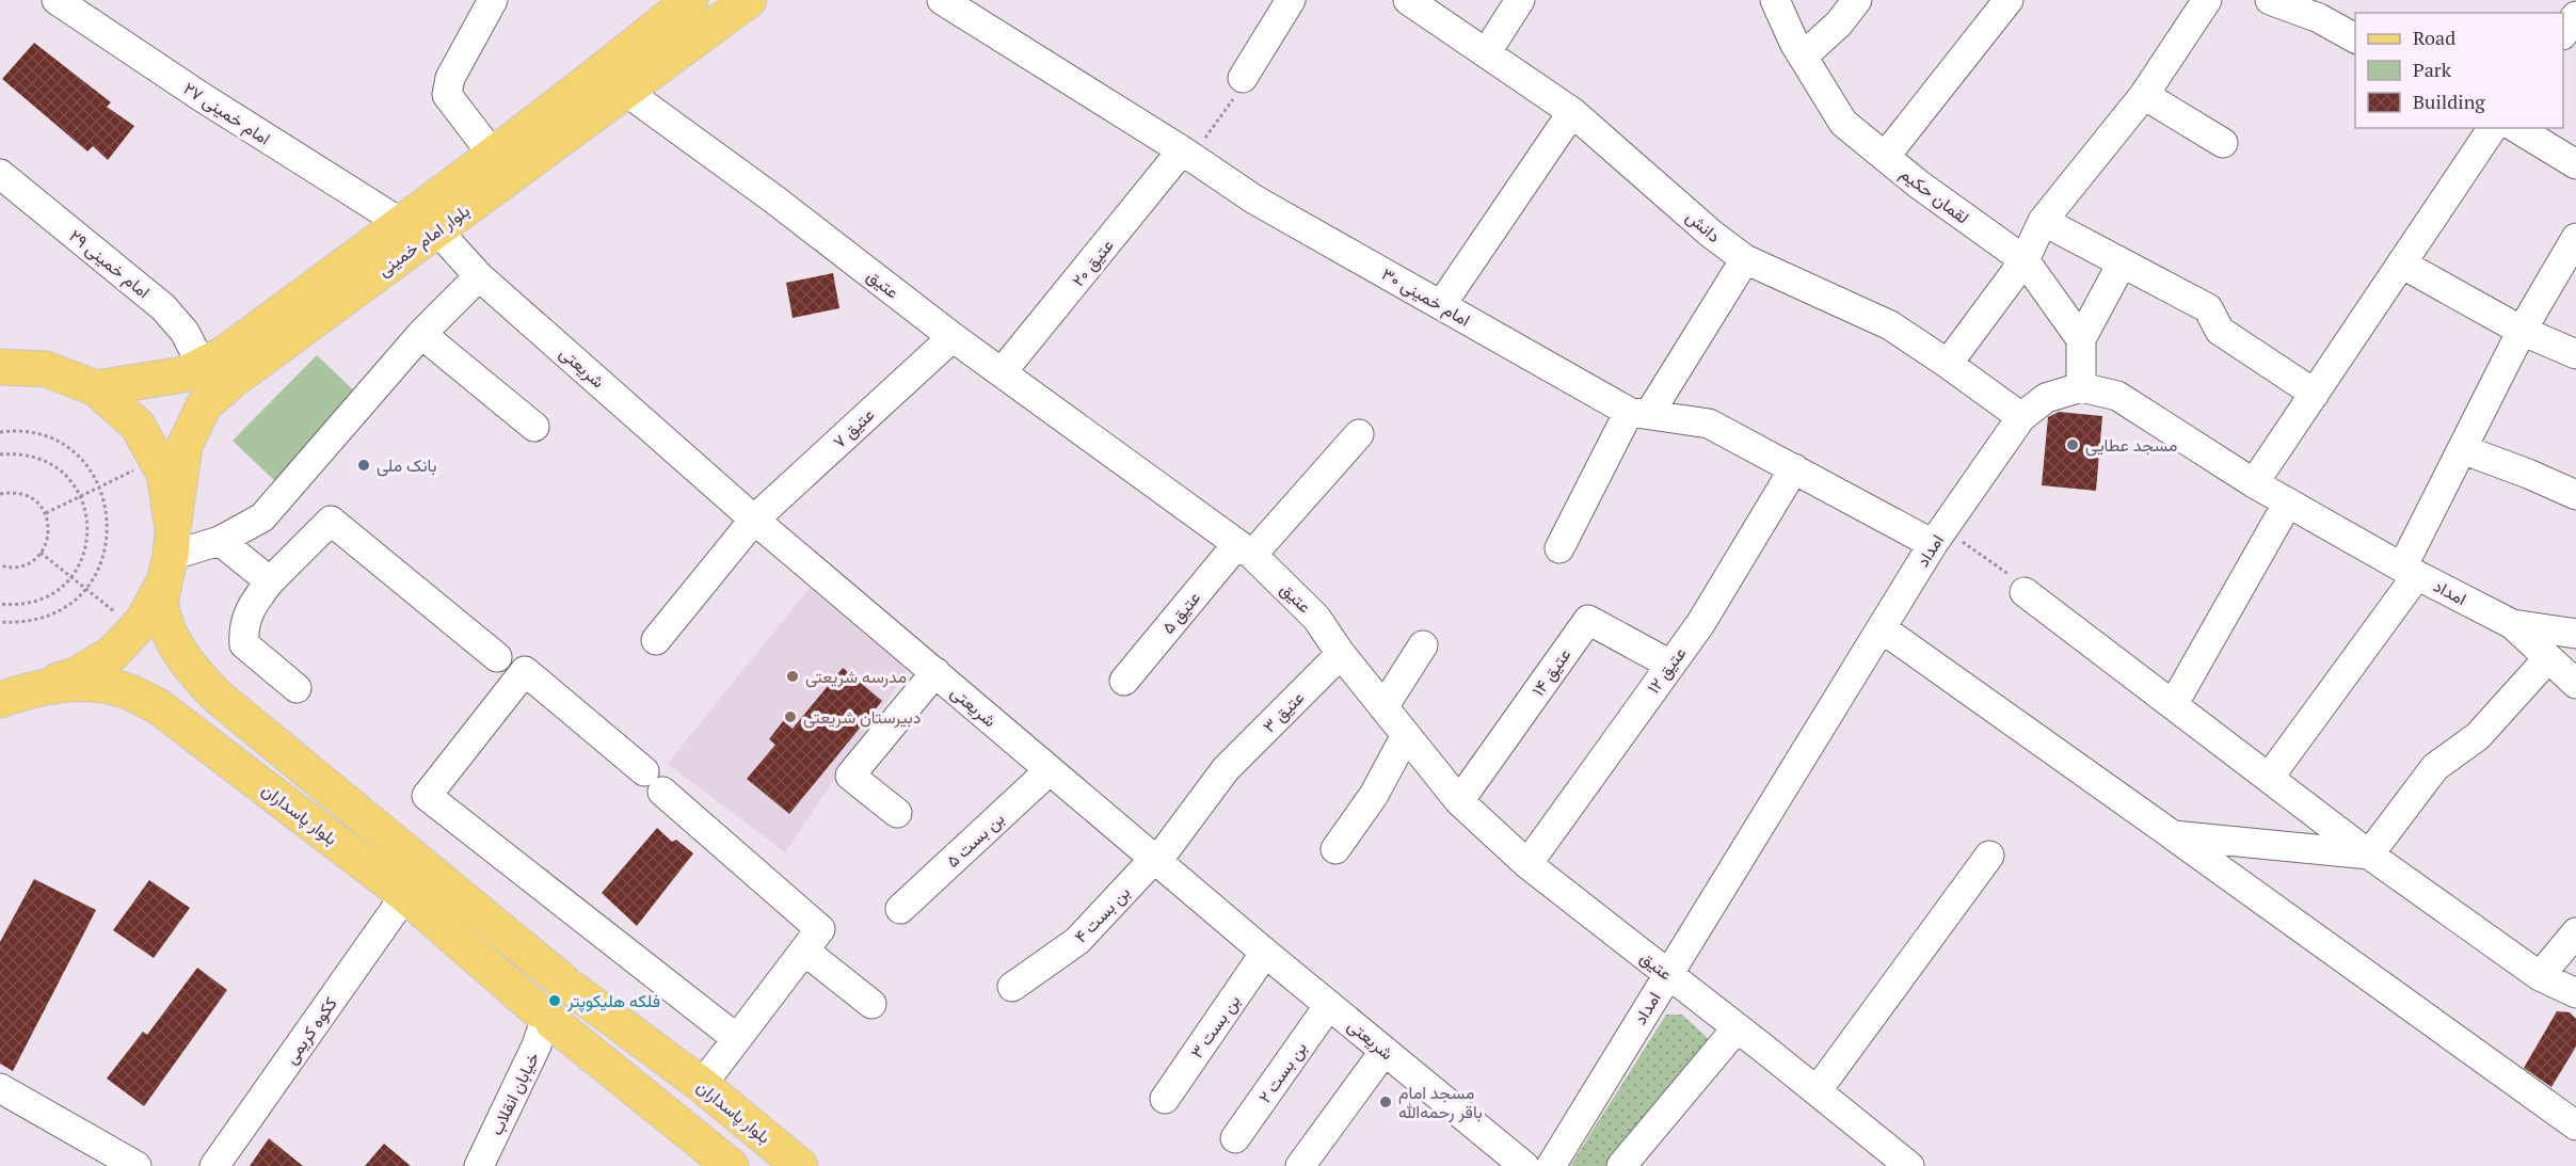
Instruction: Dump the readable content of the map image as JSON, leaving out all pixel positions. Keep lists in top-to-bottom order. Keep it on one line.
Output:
{"streets":{"main road":["بلوار امام خمینی","بلوار پاسداران"],"street":["امام خمینی ۲۷","لقمان حکیم","دانش","عتیق ۲۰","امام خمینی ۲۹","عتیق","امام خمینی ۳۰","شریعتی","عتیق ۷","امداد","عتیق ۵","عتیق ۱۲","عتیق ۱۴","عتیق ۳","بن بست ۵","بن بست ۴","بن بست ۳","ککوه کریمی","بن بست ۲","خیابان انقلاب"]},"crossings":[["امام خمینی ۲۷","بلوار امام خمینی"],["دانش","امداد"],["بلوار امام خمینی","امام خمینی ۲۹"],["بلوار امام خمینی","عتیق"],["بلوار امام خمینی","شریعتی"],["بلوار امام خمینی","بلوار پاسداران"],["عتیق ۲۰","عتیق"],["عتیق ۲۰","امام خمینی ۳۰"],["عتیق","عتیق ۷"],["عتیق","امداد"],["عتیق","عتیق ۵"],["عتیق","عتیق ۱۲"],["عتیق","عتیق ۱۴"],["عتیق","عتیق ۳"],["امام خمینی ۳۰","امداد"],["امام خمینی ۳۰","عتیق ۱۲"],["شریعتی","عتیق ۷"],["شریعتی","عتیق ۳"],["شریعتی","بن بست ۵"],["شریعتی","بن بست ۴"],["شریعتی","بن بست ۳"],["شریعتی","بن بست ۲"],["عتیق ۱۲","عتیق ۱۴"],["عتیق ۳","بن بست ۴"],["بلوار پاسداران","ککوه کریمی"],["بلوار پاسداران","خیابان انقلاب"]],"places":["مسجد عطایی","بانک ملی","مدرسه شریعتی","دبیرستان شریعتی","فلکه هلیکوپتر","مسجد امام باقر رحمه‌الله"],"legend":["Road","Park","Building"]}
